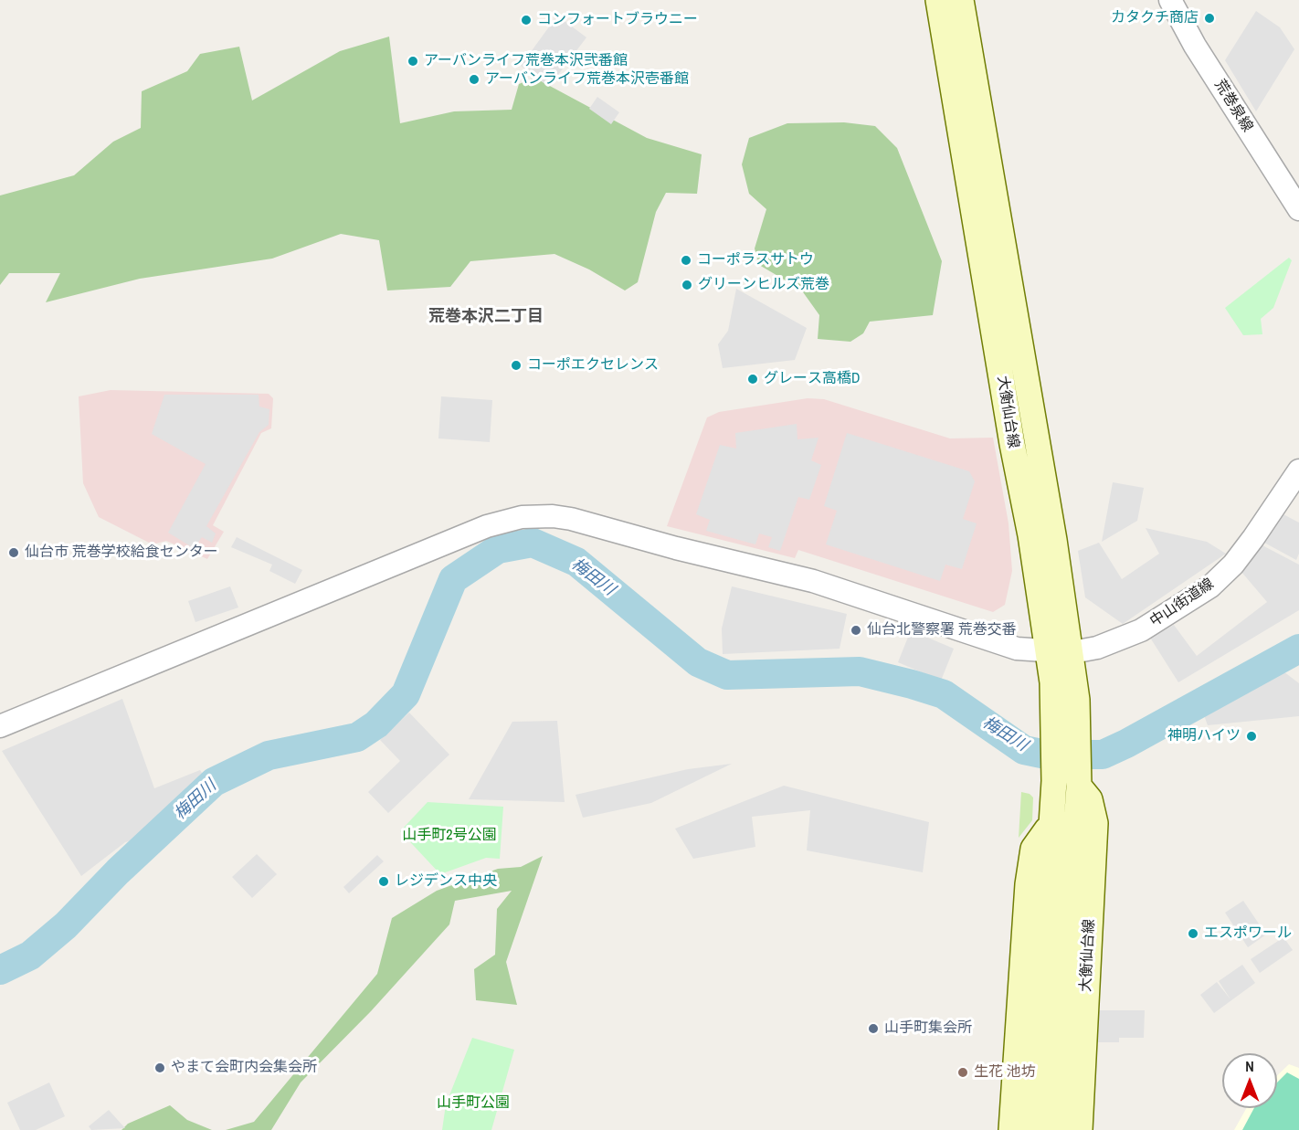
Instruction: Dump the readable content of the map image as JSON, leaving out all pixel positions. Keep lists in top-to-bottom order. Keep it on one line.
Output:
{"streets":{"main road":["大衡仙台線"],"street":["荒巻泉線","中山街道線"]},"crossings":[["大衡仙台線","中山街道線"]],"districts":["荒巻本沢二丁目"],"water":["梅田川"],"parks":["山手町2号公園","山手町公園"],"places":["カタクチ商店","コンフォートブラウニー","アーバンライフ荒巻本沢弐番館","アーバンライフ荒巻本沢壱番館","コーポラスサトウ","グリーンヒルズ荒巻","コーポエクセレンス","グレース高橋D","仙台市 荒巻学校給食センター","仙台北警察署 荒巻交番","神明ハイツ","レジデンス中央","エスポワール","山手町集会所","やまて会町内会集会所","生花 池坊"],"north":"top"}
